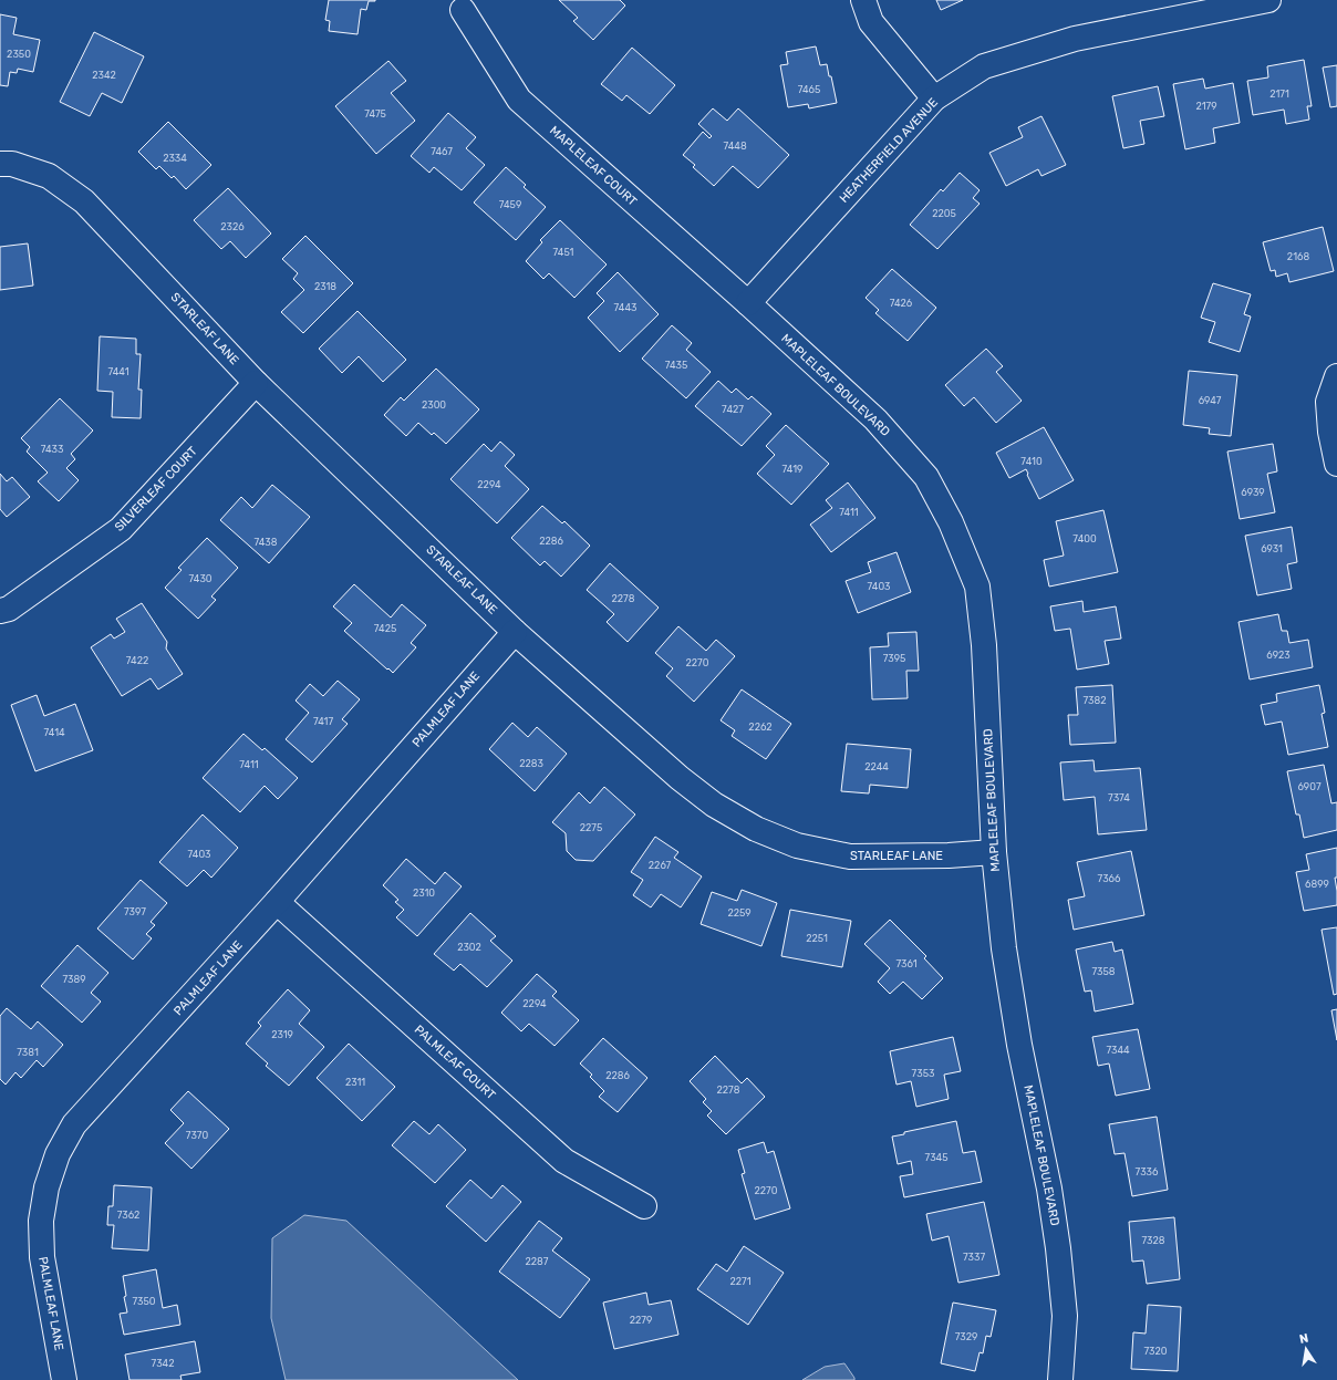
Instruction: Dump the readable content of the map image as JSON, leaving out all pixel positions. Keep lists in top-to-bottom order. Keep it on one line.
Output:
{"streets":{"street":["HEATHERFIELD AVENUE","MAPLELEAF COURT","STARLEAF LANE","MAPLELEAF BOULEVARD","SILVERLEAF COURT","PALMLEAF LANE","PALMLEAF COURT"]},"crossings":[["HEATHERFIELD AVENUE","MAPLELEAF COURT"],["HEATHERFIELD AVENUE","MAPLELEAF BOULEVARD"],["MAPLELEAF COURT","MAPLELEAF BOULEVARD"],["STARLEAF LANE","MAPLELEAF BOULEVARD"],["STARLEAF LANE","SILVERLEAF COURT"],["STARLEAF LANE","PALMLEAF LANE"],["PALMLEAF LANE","PALMLEAF COURT"]],"house_numbers":["2350","2342","7465","2171","2179","7475","7448","7467","2334","7459","2205","2326","7451","2168","2318","7426","7443","7435","7441","6947","2300","7427","7433","7410","7419","2294","6939","7411","7400","2286","7438","6931","7430","7403","2278","7425","6923","7395","7422","2270","7382","7417","2262","7414","2283","7411","2244","6907","7374","2275","7403","2267","7366","6899","2310","7397","2259","2251","2302","7361","7358","7389","2294","2319","7344","7381","7353","2286","2311","2278","7370","7345","7336","2270","7362","7328","7337","2287","2271","7350","2279","7329","7320","7342"],"north":"top"}
